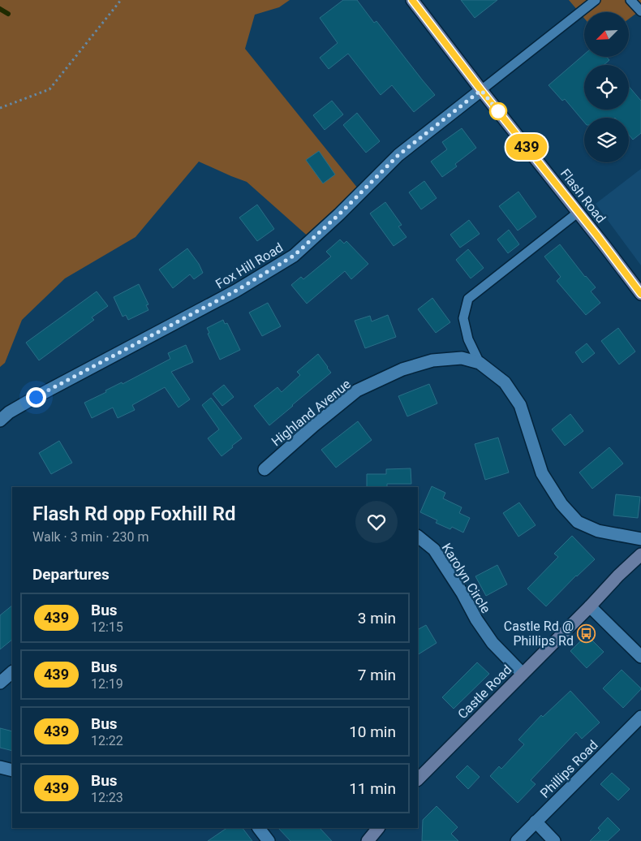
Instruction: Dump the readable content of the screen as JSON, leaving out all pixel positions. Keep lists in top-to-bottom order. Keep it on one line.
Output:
{"streets":{"main road":["Flash Road","Castle Road"],"street":["Fox Hill Road","Highland Avenue","Karolyn Circle","Phillips Road"]},"crossings":[["Flash Road","Fox Hill Road"],["Karolyn Circle","Castle Road"]],"places":{"bus stop":["Castle Rd @ Phillips Rd"]},"lines":["bus line 439"],"north":"bottom left","page":{"on_map":"439","heading":[["Flash Rd opp Foxhill Rd","Walk · 3 min · 230 m"],"Departures"],"list":[{"mark":"439","name":"Bus","note":"12:15","value":"3 min"},{"mark":"439","name":"Bus","note":"12:19","value":"7 min"},{"mark":"439","name":"Bus","note":"12:22","value":"10 min"},{"mark":"439","name":"Bus","note":"12:23","value":"11 min"}]}}
